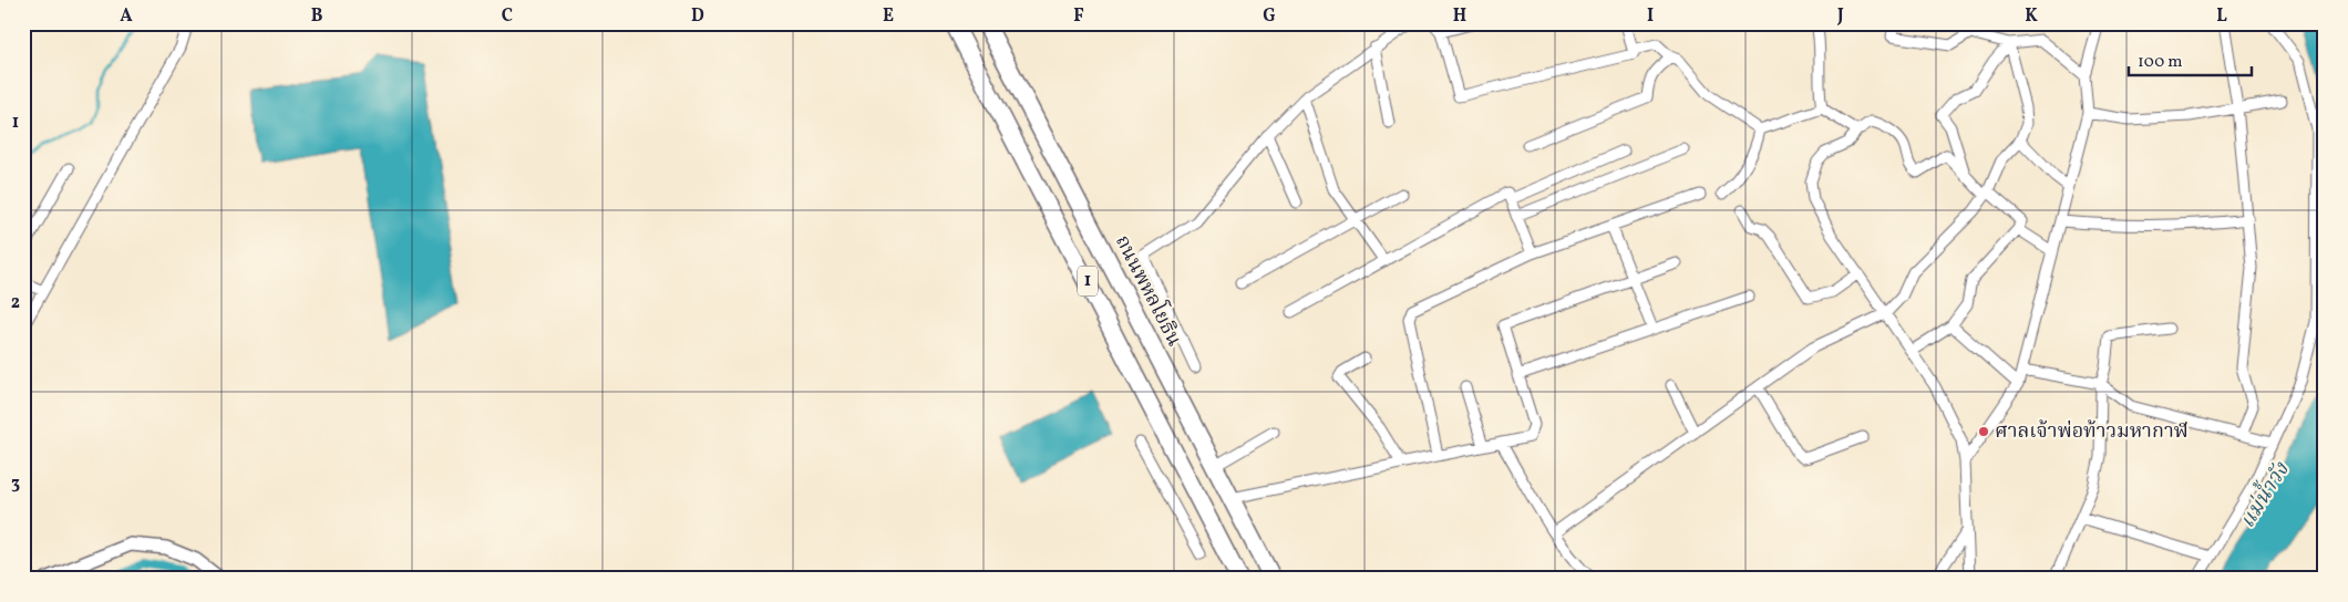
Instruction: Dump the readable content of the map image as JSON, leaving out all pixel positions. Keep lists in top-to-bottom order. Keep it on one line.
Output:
{"streets":{"highway":["1","ถนนพหลโยธิน"]},"water":["แม่น้ำวัง"],"places":["ศาลเจ้าพ่อท้าวมหากาฬ"],"scale_bar":"100 m","grid":{"columns":["A","B","C","D","E","F","G","H","I","J","K","L"],"rows":["1","2","3"]}}
